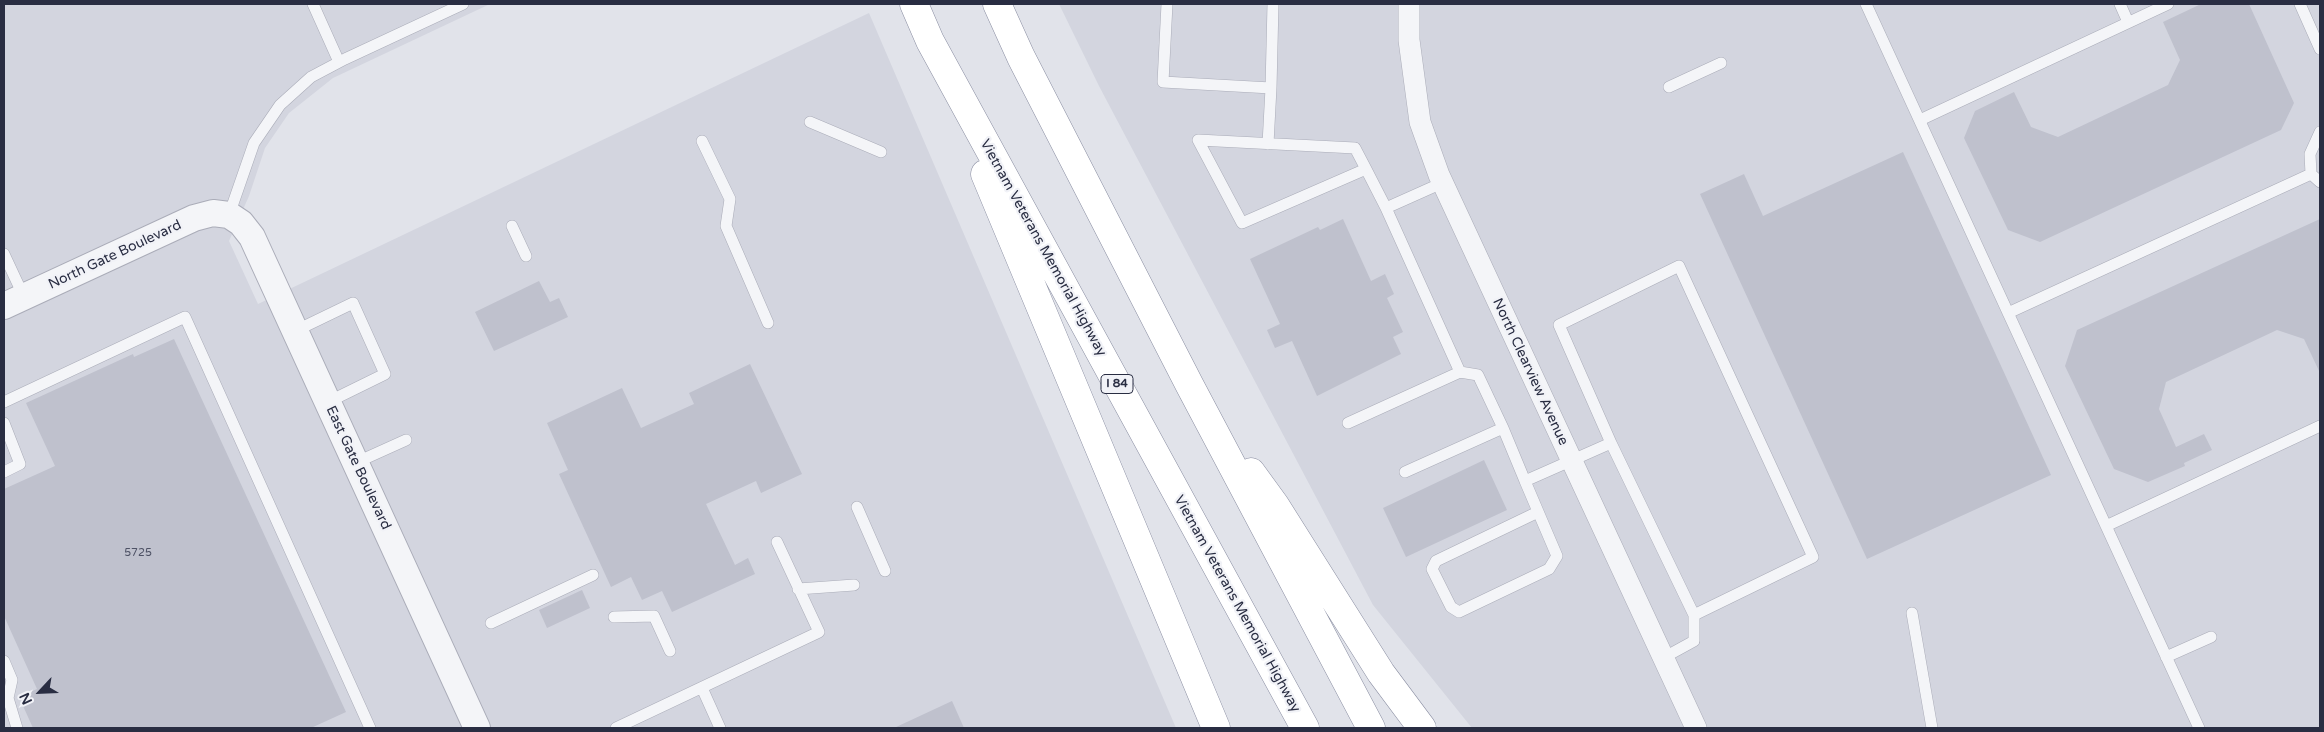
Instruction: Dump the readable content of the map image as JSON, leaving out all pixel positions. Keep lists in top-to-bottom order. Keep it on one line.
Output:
{"streets":{"highway":["Vietnam Veterans Memorial Highway","I 84"],"street":["North Gate Boulevard","North Clearview Avenue","East Gate Boulevard"]},"crossings":[["North Gate Boulevard","East Gate Boulevard"]],"house_numbers":["5725"],"north":"bottom left"}
